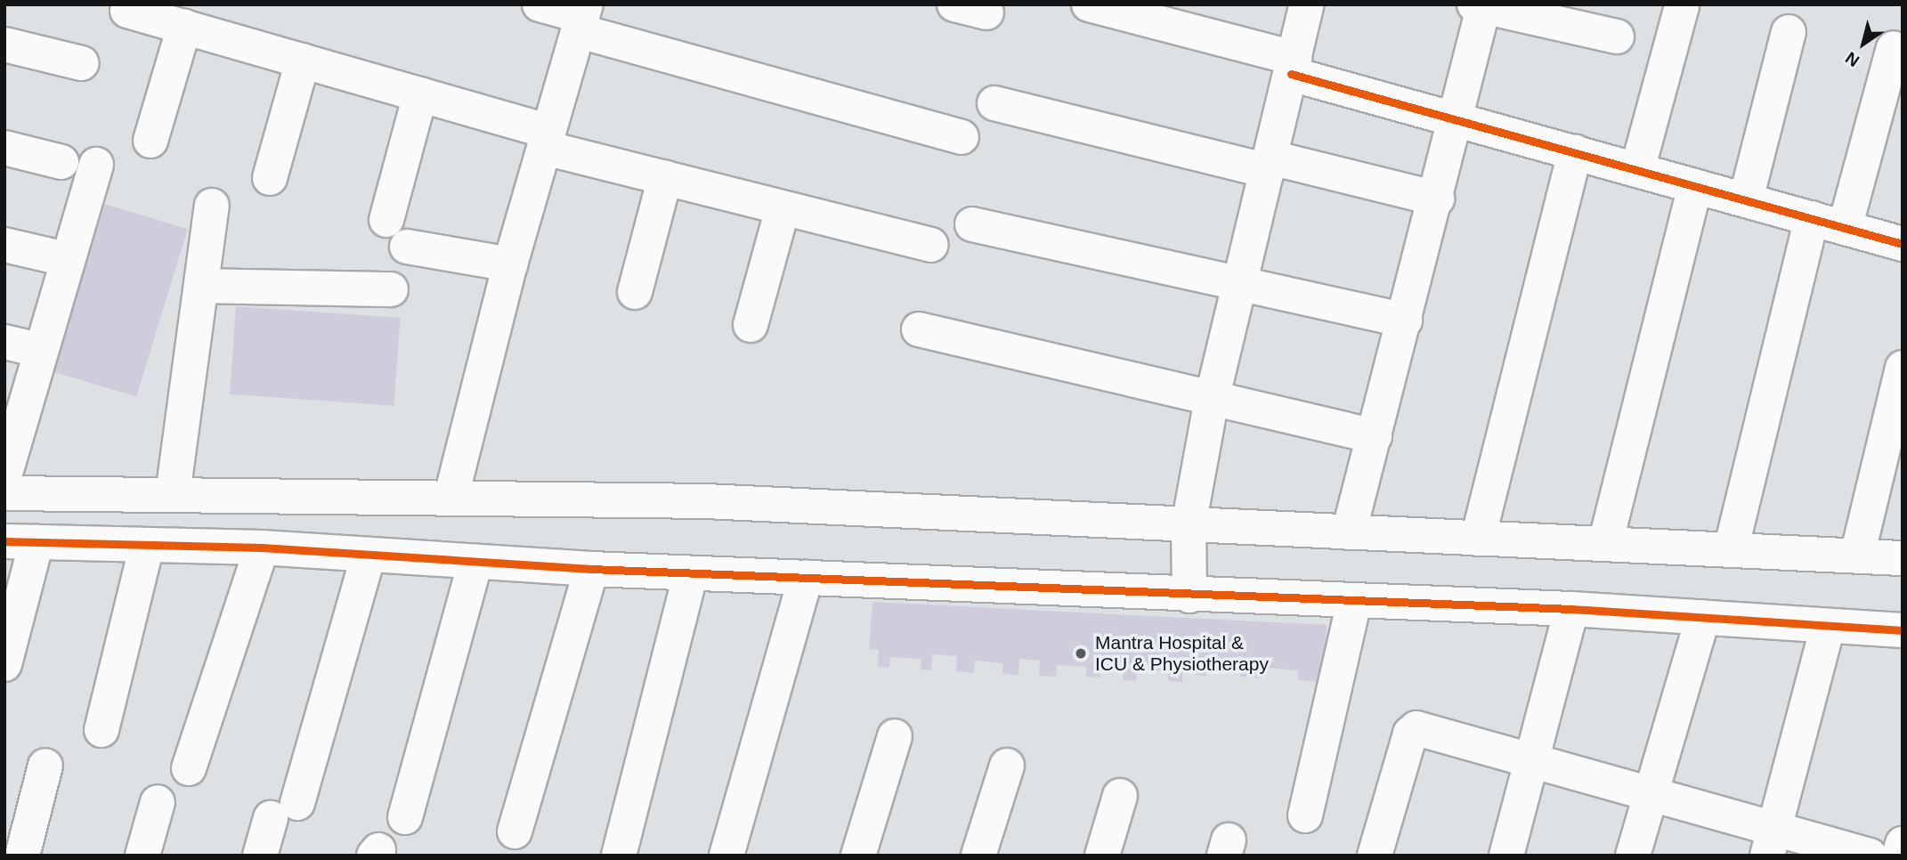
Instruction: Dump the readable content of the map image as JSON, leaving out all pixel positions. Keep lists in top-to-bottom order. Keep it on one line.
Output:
{"places":["Mantra Hospital & ICU & Physiotherapy"],"north":"bottom left"}
